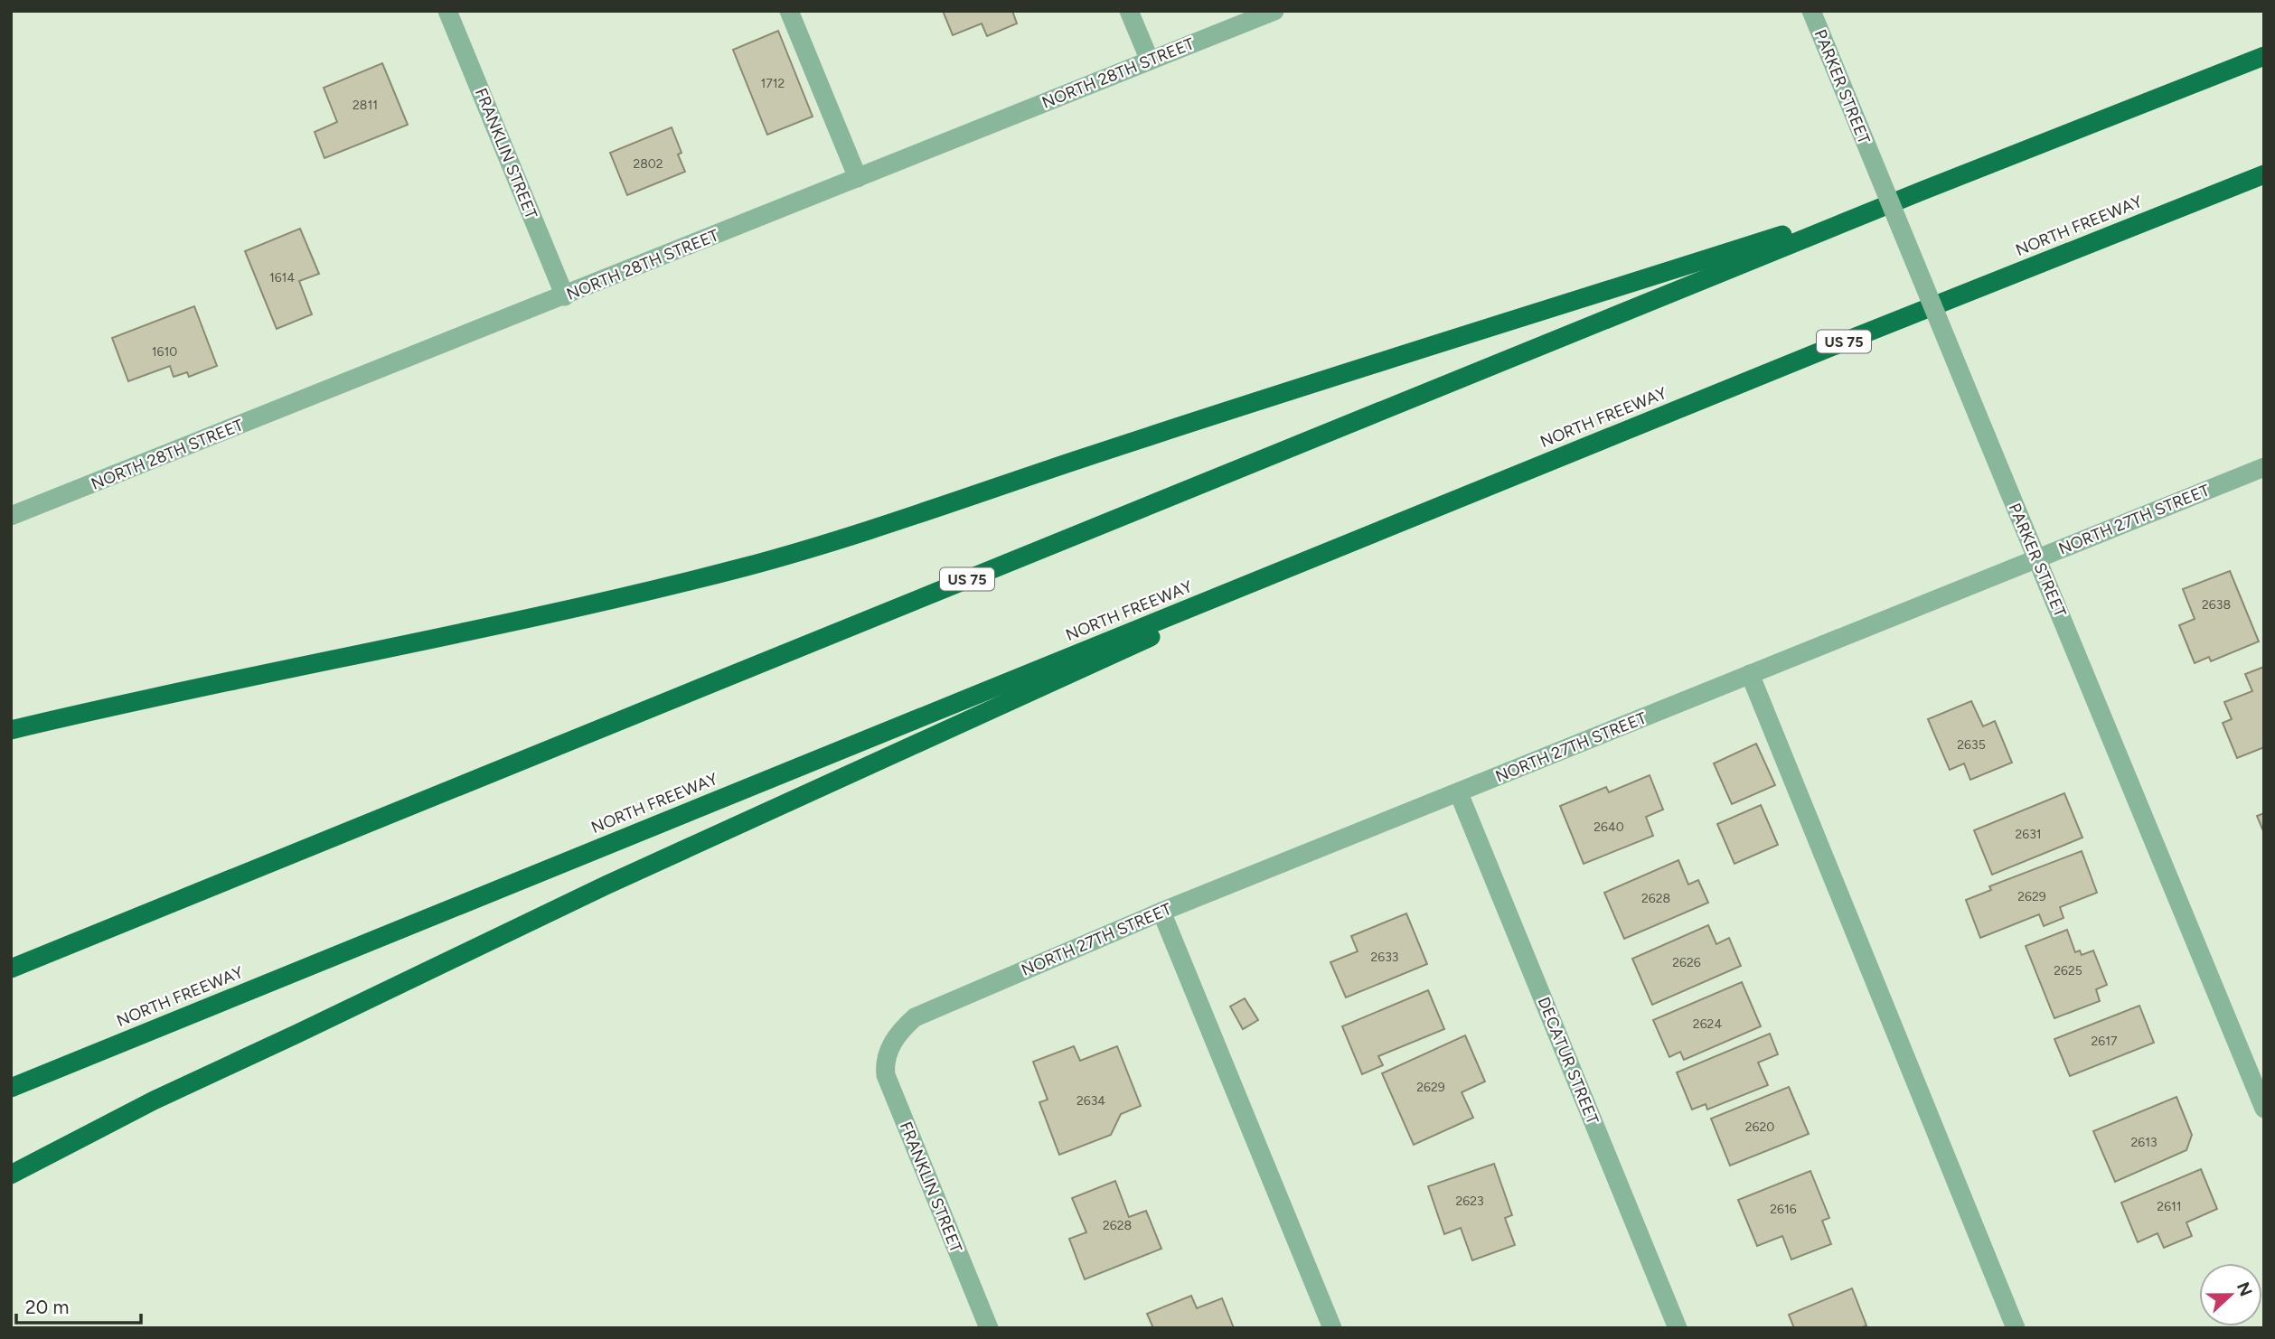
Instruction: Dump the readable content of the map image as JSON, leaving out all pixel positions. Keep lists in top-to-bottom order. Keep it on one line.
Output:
{"streets":{"highway":["NORTH FREEWAY","US 75"],"street":["NORTH 28TH STREET","PARKER STREET","FRANKLIN STREET","NORTH 27TH STREET","DECATUR STREET"]},"crossings":[["NORTH 28TH STREET","FRANKLIN STREET"],["PARKER STREET","NORTH 27TH STREET"],["FRANKLIN STREET","NORTH 27TH STREET"],["NORTH 27TH STREET","DECATUR STREET"]],"house_numbers":["1712","2811","2802","1614","1610","2638","2635","2640","2631","2629","2628","2633","2626","2625","2624","2617","2629","2634","2620","2613","2623","2611","2616","2628"],"scale_bar":"20 m","north":"right"}
